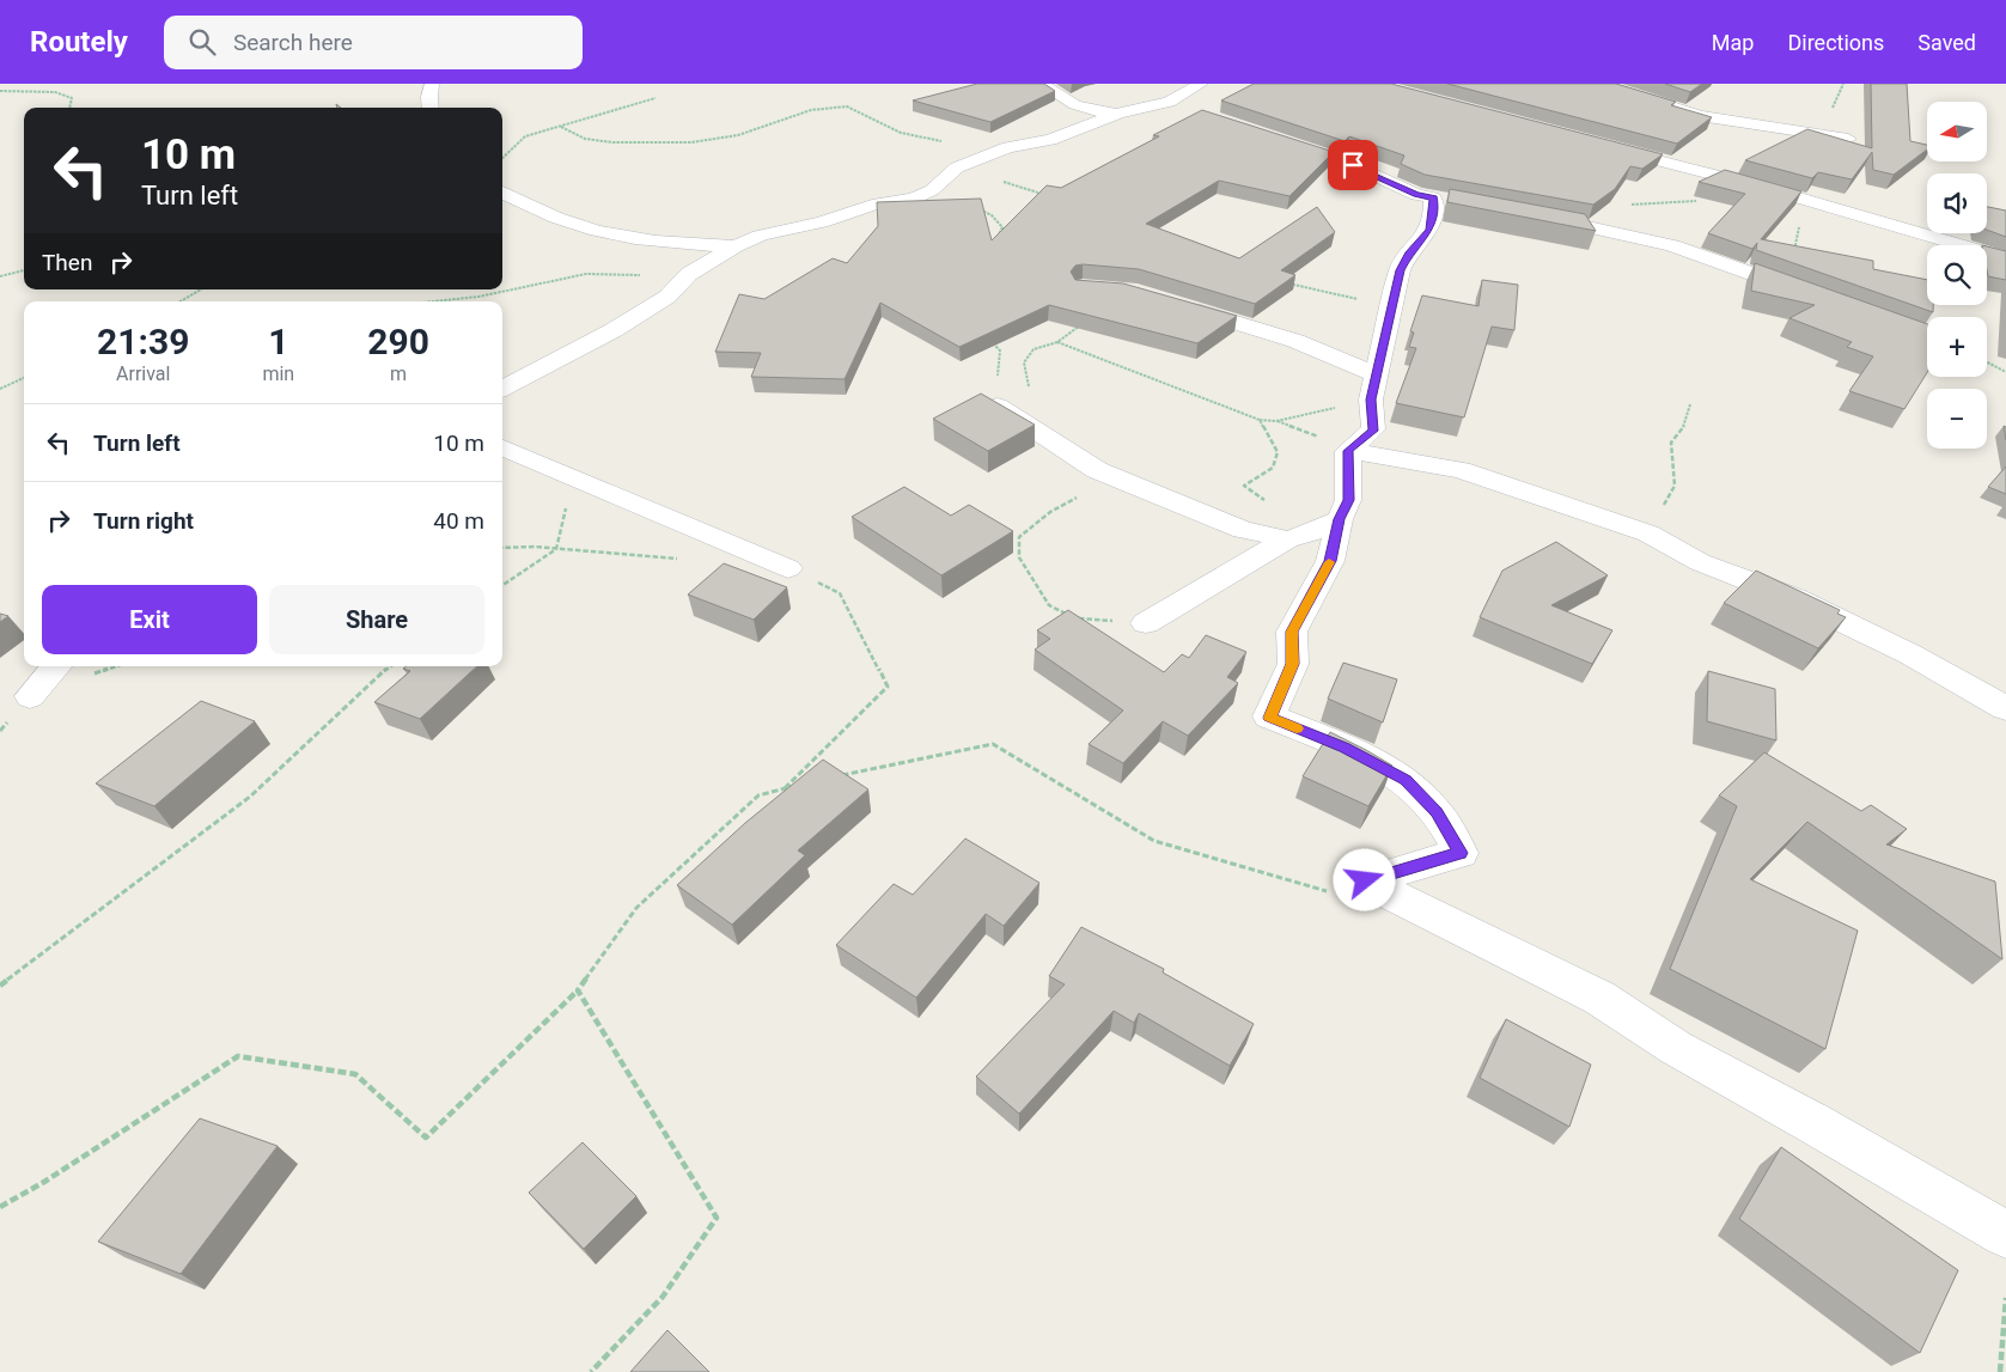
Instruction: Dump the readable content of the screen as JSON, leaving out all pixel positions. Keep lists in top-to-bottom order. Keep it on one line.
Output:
{"north":"left","page":{"header":"Routely","search":"Search here","nav":["Map","Directions","Saved"],"map_buttons":["+","−"],"turn":["10 m","Turn left"],"then":"Then","eta":["21:39","Arrival","1","min","290","m"],"list":[{"name":"Turn left","value":"10 m"},{"name":"Turn right","value":"40 m"}],"buttons":["Exit","Share"]}}
